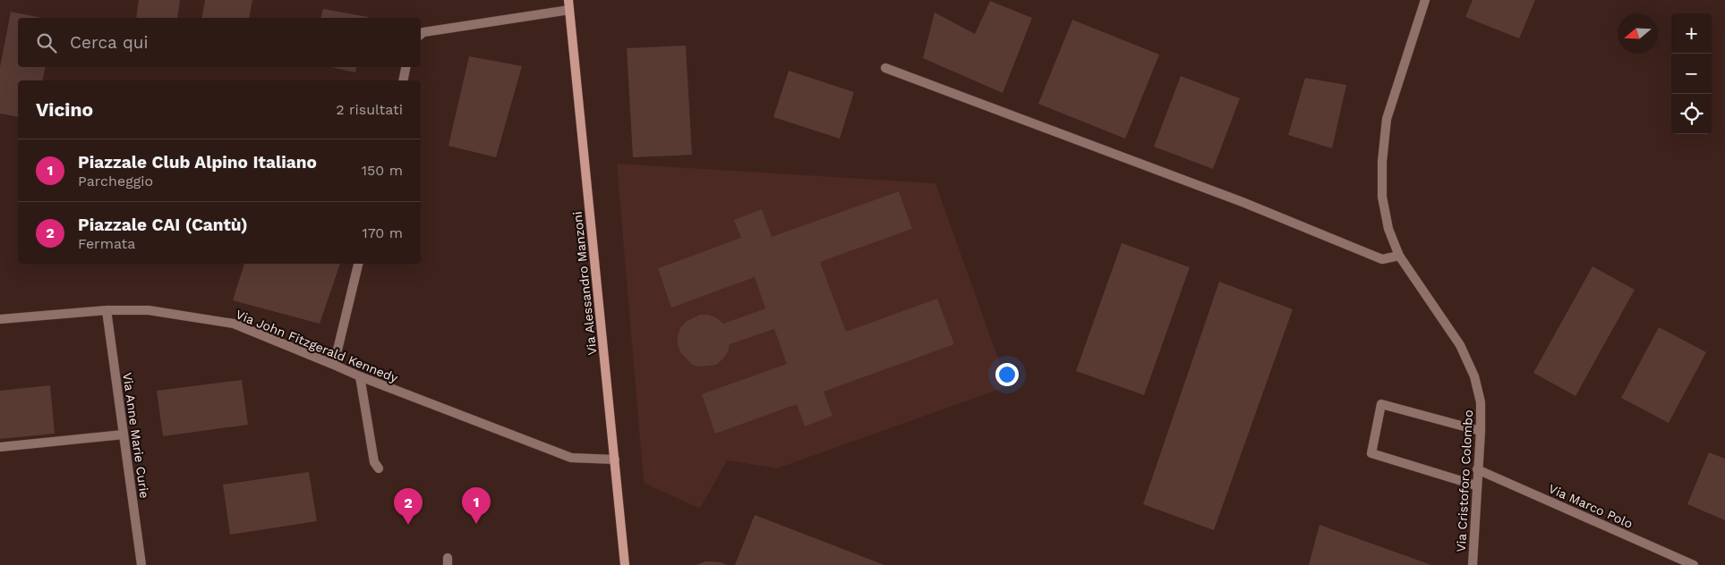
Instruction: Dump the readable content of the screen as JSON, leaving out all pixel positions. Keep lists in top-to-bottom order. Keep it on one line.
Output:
{"streets":{"main road":["Via Alessandro Manzoni"],"street":["Via John Fitzgerald Kennedy","Via Anne Marie Curie","Via Cristoforo Colombo","Via Marco Polo"]},"crossings":[["Via Alessandro Manzoni","Via John Fitzgerald Kennedy"],["Via John Fitzgerald Kennedy","Via Anne Marie Curie"],["Via Cristoforo Colombo","Via Marco Polo"]],"north":"left","page":{"map_buttons":["+","−"],"search":"Cerca qui","heading":["Vicino","2 risultati"],"list":[{"mark":"1","name":"Piazzale Club Alpino Italiano","note":"Parcheggio","value":"150 m"},{"mark":"2","name":"Piazzale CAI (Cantù)","note":"Fermata","value":"170 m"}],"pins":["1","2"]}}
